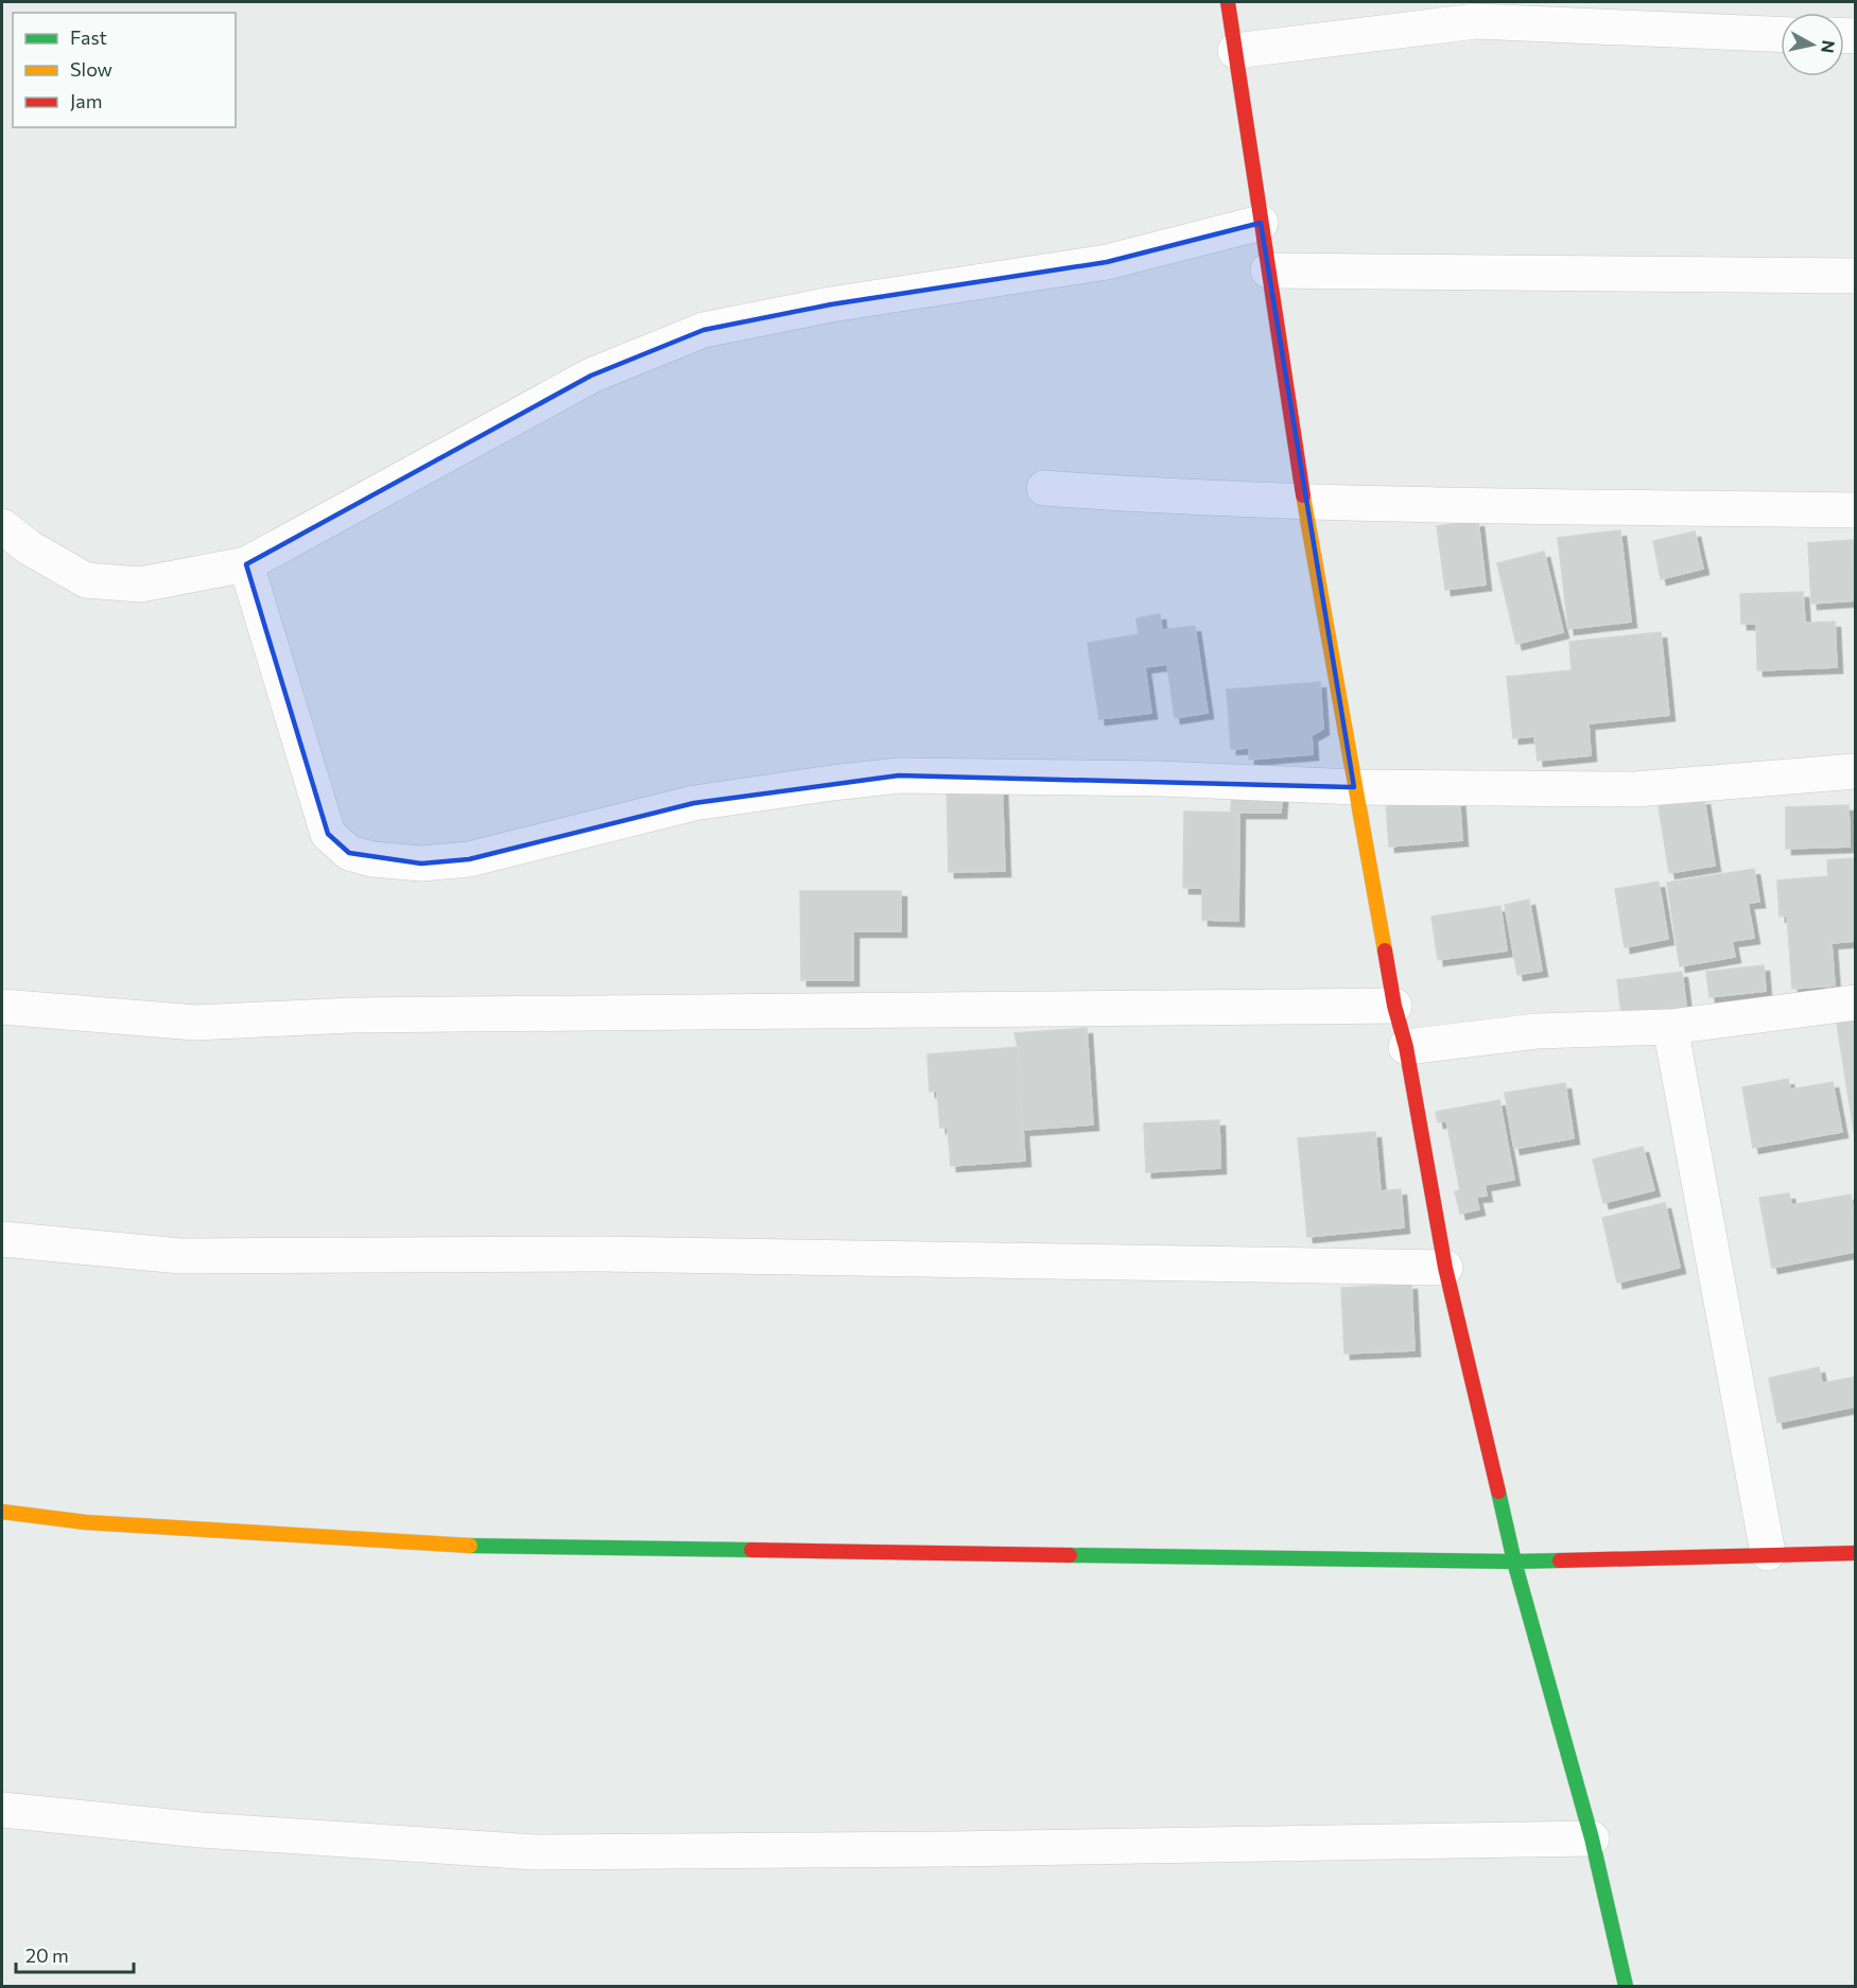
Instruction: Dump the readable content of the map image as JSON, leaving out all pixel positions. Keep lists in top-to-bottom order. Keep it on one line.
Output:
{"legend":["Fast","Slow","Jam"],"scale_bar":"20 m","north":"right"}
